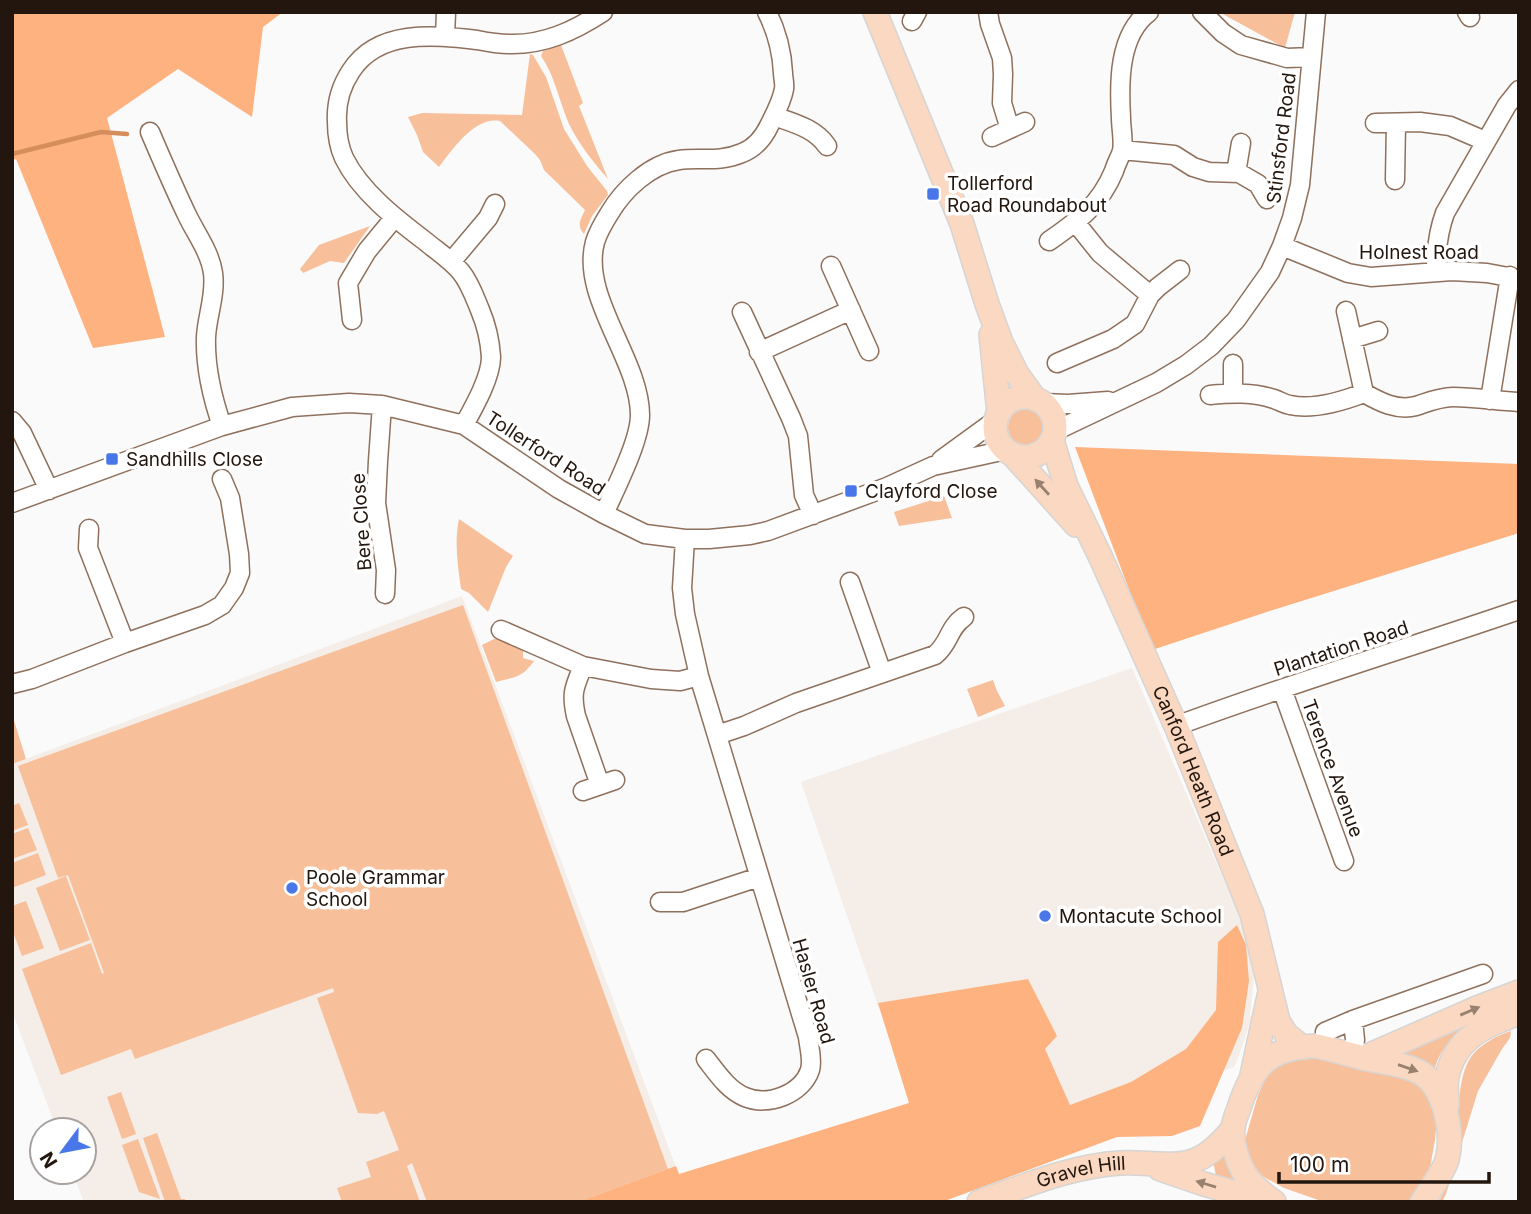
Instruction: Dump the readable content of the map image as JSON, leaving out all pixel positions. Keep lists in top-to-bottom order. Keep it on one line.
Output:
{"streets":{"main road":["Canford Heath Road","Gravel Hill"],"street":["Stinsford Road","Holnest Road","Tollerford Road","Bere Close","Plantation Road","Terence Avenue","Hasler Road"]},"crossings":[["Stinsford Road","Holnest Road"],["Stinsford Road","Tollerford Road"],["Stinsford Road","Canford Heath Road"],["Tollerford Road","Bere Close"],["Tollerford Road","Canford Heath Road"],["Tollerford Road","Hasler Road"],["Plantation Road","Terence Avenue"],["Plantation Road","Canford Heath Road"],["Canford Heath Road","Gravel Hill"]],"places":{"transit":["Tollerford Road Roundabout","Sandhills Close","Clayford Close"],"other":["Poole Grammar School","Montacute School"]},"scale_bar":"100 m","north":"bottom left"}
